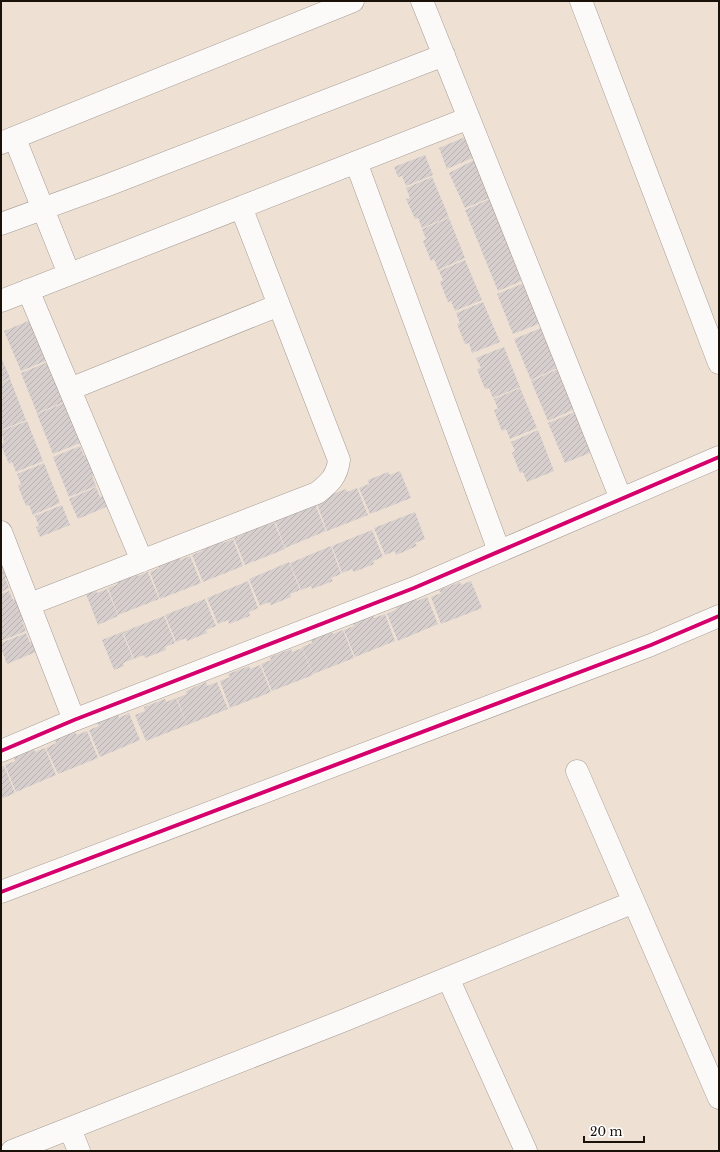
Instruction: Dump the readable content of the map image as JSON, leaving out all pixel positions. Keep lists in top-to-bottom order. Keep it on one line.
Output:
{"scale_bar":"20 m"}
